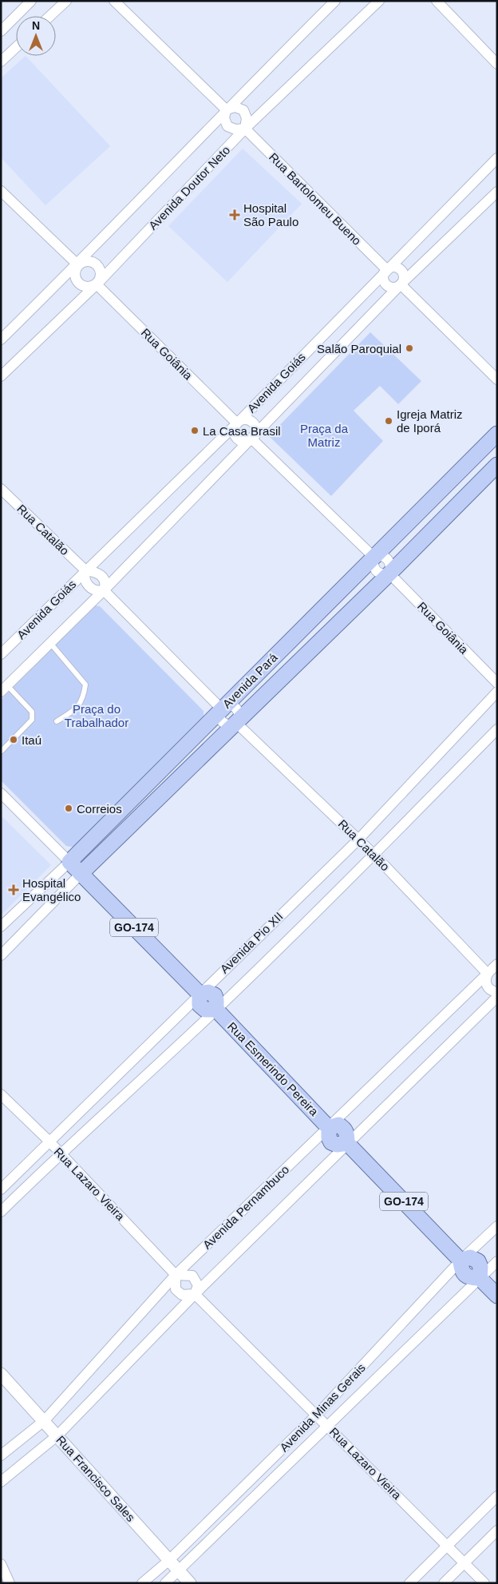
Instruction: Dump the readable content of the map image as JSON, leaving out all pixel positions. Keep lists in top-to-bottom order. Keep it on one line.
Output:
{"streets":{"main road":["Avenida Pará","GO-174","Rua Esmerindo Pereira"],"street":["Avenida Doutor Neto","Rua Bartolomeu Bueno","Rua Goiânia","Avenida Goiás","Rua Catalão","Avenida Pio XII","Rua Lazaro Vieira","Avenida Pernambuco","Avenida Minas Gerais","Rua Francisco Sales"]},"crossings":[["Avenida Doutor Neto","Rua Bartolomeu Bueno"],["Avenida Doutor Neto","Rua Goiânia"],["Rua Bartolomeu Bueno","Avenida Goiás"],["Rua Goiânia","Avenida Goiás"],["Rua Goiânia","Avenida Pará"],["Avenida Goiás","Rua Catalão"],["Rua Catalão","Avenida Pará"],["Rua Catalão","Avenida Pio XII"],["Rua Catalão","Avenida Pernambuco"],["Avenida Pará","Rua Esmerindo Pereira"],["GO-174","Rua Esmerindo Pereira"],["GO-174","Avenida Pernambuco"],["GO-174","Avenida Minas Gerais"],["Avenida Pio XII","Rua Esmerindo Pereira"],["Avenida Pio XII","Rua Lazaro Vieira"],["Rua Esmerindo Pereira","Avenida Pernambuco"],["Rua Lazaro Vieira","Avenida Pernambuco"],["Rua Lazaro Vieira","Avenida Minas Gerais"],["Avenida Pernambuco","Rua Francisco Sales"],["Avenida Minas Gerais","Rua Francisco Sales"]],"parks":["Praça da Matriz","Praça do Trabalhador"],"places":{"health":["Hospital São Paulo","Hospital Evangélico"],"other":["Salão Paroquial","Igreja Matriz de Iporá","La Casa Brasil","Itaú","Correios"]},"north":"top"}
